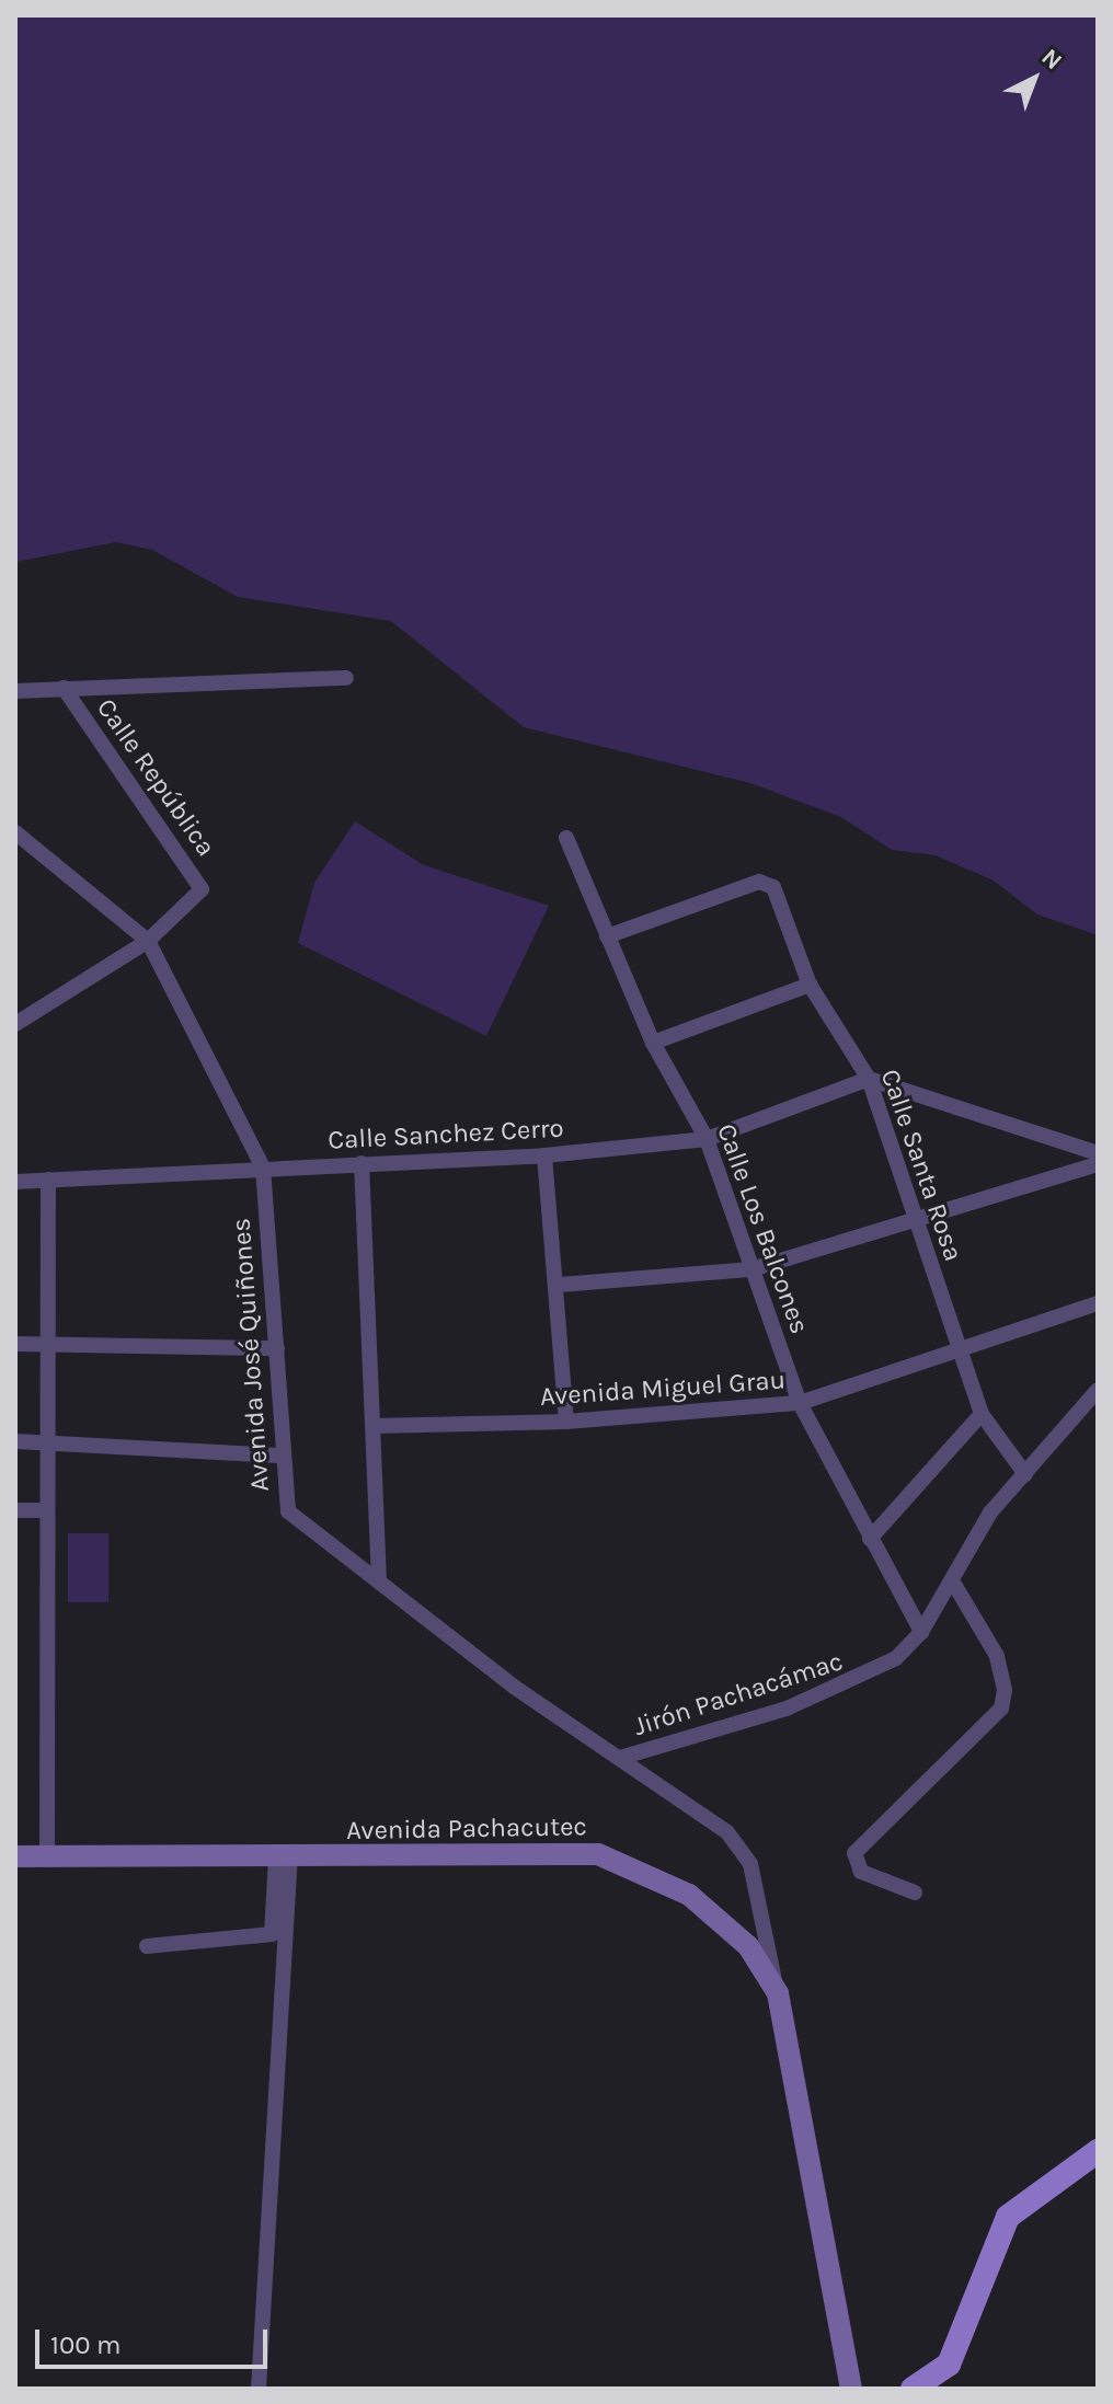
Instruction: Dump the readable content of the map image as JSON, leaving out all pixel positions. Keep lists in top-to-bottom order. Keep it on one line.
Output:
{"streets":{"main road":["Avenida Pachacutec"],"street":["Calle República","Calle Sanchez Cerro","Calle Santa Rosa","Calle Los Balcones","Avenida José Quiñones","Avenida Miguel Grau","Jirón Pachacámac"]},"crossings":[["Calle República","Avenida José Quiñones"],["Calle Sanchez Cerro","Calle Santa Rosa"],["Calle Sanchez Cerro","Calle Los Balcones"],["Calle Sanchez Cerro","Avenida José Quiñones"],["Calle Santa Rosa","Calle Los Balcones"],["Calle Santa Rosa","Avenida Miguel Grau"],["Calle Santa Rosa","Jirón Pachacámac"],["Calle Los Balcones","Avenida Miguel Grau"],["Calle Los Balcones","Jirón Pachacámac"],["Avenida José Quiñones","Jirón Pachacámac"],["Avenida José Quiñones","Avenida Pachacutec"]],"scale_bar":"100 m","north":"top right"}
